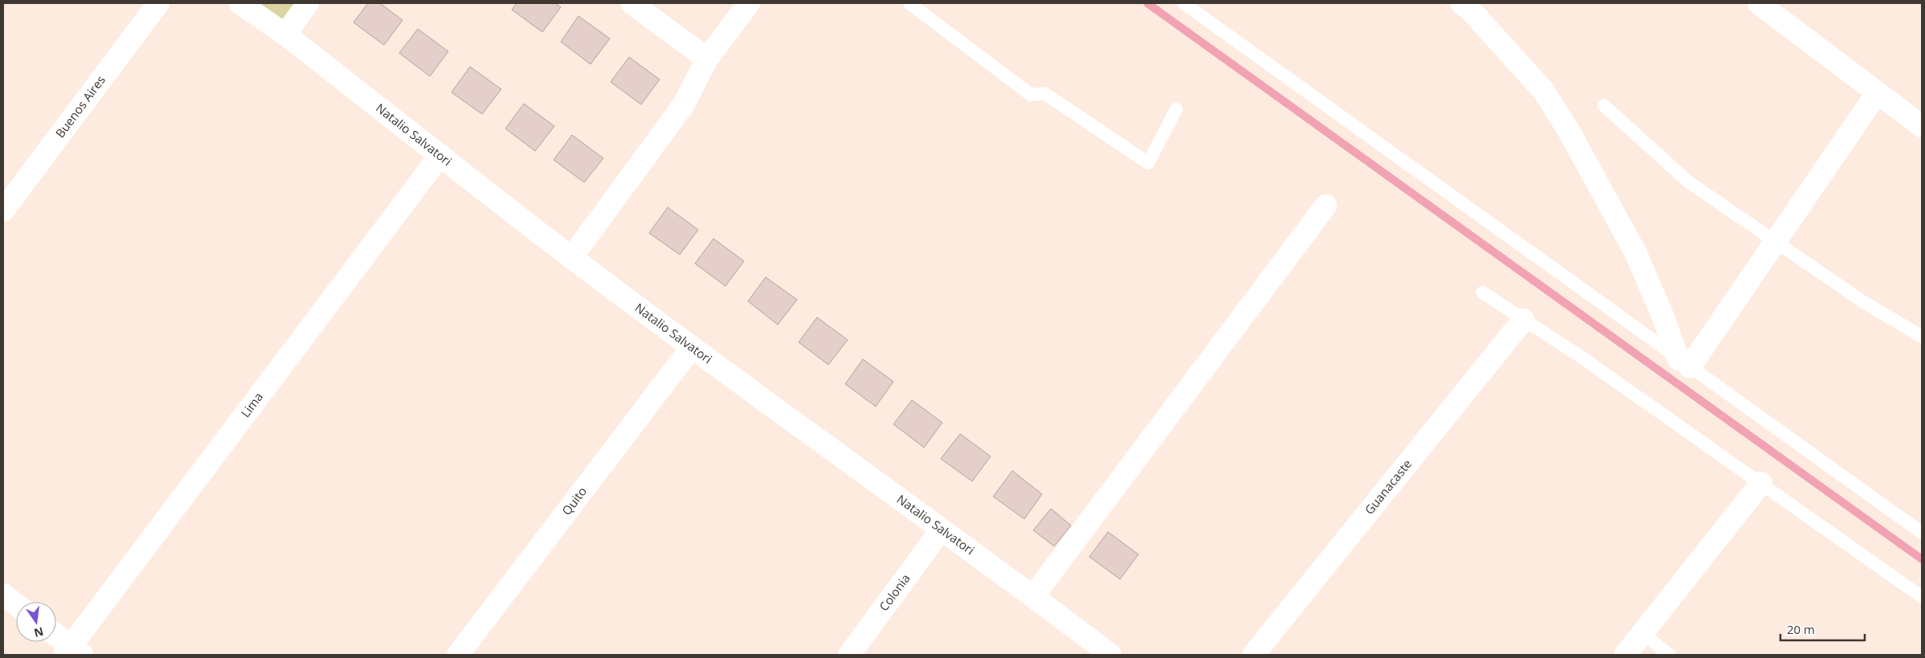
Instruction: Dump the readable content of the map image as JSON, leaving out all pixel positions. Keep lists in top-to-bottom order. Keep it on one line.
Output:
{"streets":{"street":["Buenos Aires","Natalio Salvatori","Lima","Guanacaste","Quito","Colonia"]},"crossings":[["Natalio Salvatori","Lima"],["Natalio Salvatori","Quito"],["Natalio Salvatori","Colonia"]],"scale_bar":"20 m","north":"bottom"}
